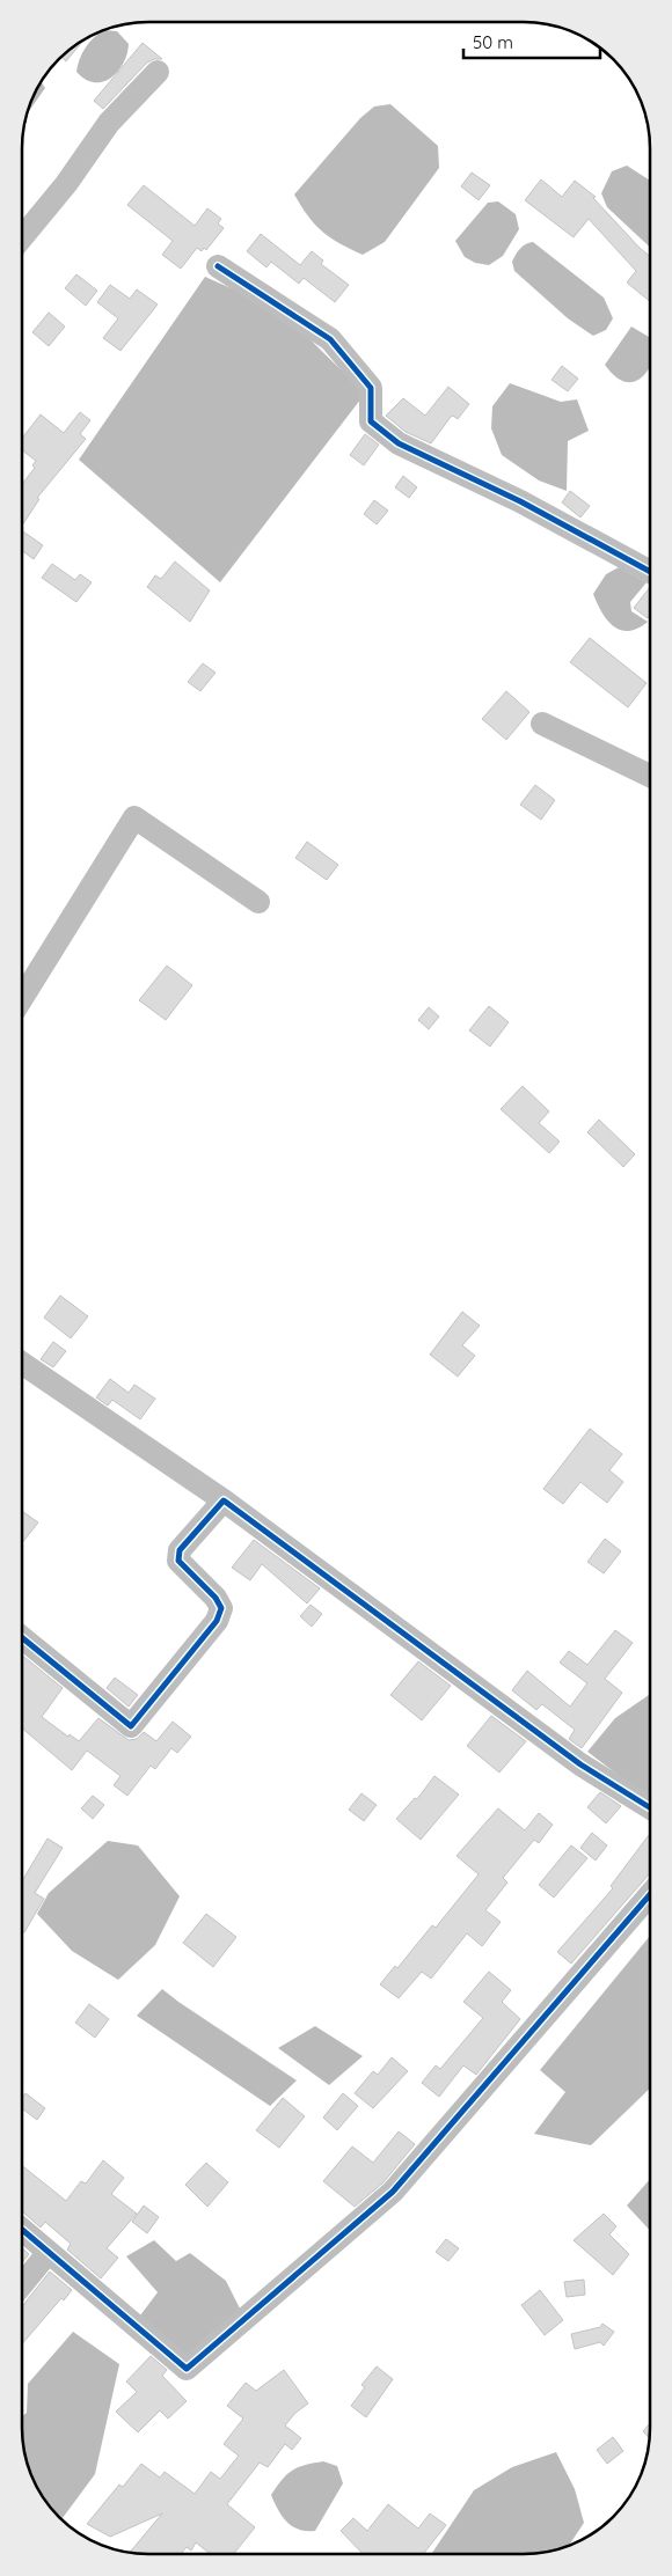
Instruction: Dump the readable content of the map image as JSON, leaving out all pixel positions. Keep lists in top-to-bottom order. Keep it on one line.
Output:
{"scale_bar":"50 m"}
